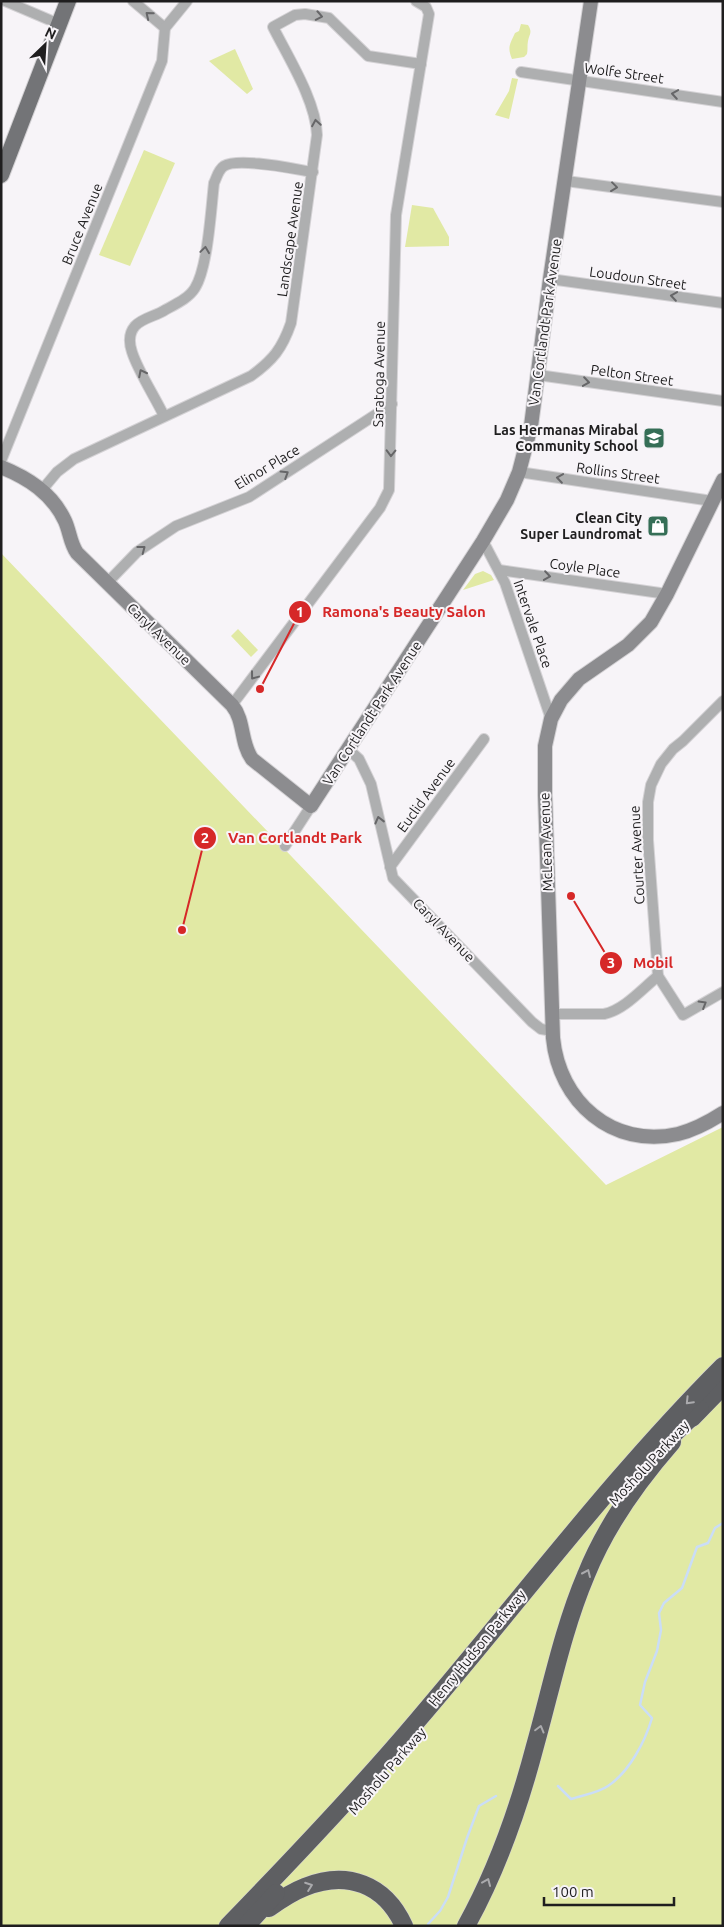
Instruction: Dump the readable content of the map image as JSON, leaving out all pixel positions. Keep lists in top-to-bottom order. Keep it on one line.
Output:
{"streets":{"highway":["Mosholu Parkway","Henry Hudson Parkway"],"street":["Wolfe Street","Bruce Avenue","Landscape Avenue","Loudoun Street","Van Cortlandt Park Avenue","Saratoga Avenue","Pelton Street","Elinor Place","Rollins Street","Coyle Place","Intervale Place","Caryl Avenue","Euclid Avenue","McLean Avenue","Courter Avenue"]},"crossings":[["Wolfe Street","Van Cortlandt Park Avenue"],["Landscape Avenue","Saratoga Avenue"],["Landscape Avenue","Caryl Avenue"],["Loudoun Street","Van Cortlandt Park Avenue"],["Van Cortlandt Park Avenue","Pelton Street"],["Van Cortlandt Park Avenue","Rollins Street"],["Van Cortlandt Park Avenue","Intervale Place"],["Van Cortlandt Park Avenue","Caryl Avenue"],["Saratoga Avenue","Elinor Place"],["Saratoga Avenue","Caryl Avenue"],["Elinor Place","Caryl Avenue"],["Rollins Street","McLean Avenue"],["Coyle Place","Intervale Place"],["Coyle Place","McLean Avenue"],["Intervale Place","McLean Avenue"],["Caryl Avenue","Euclid Avenue"],["Caryl Avenue","McLean Avenue"],["Mosholu Parkway","Henry Hudson Parkway"]],"one_way":["Wolfe Street","Loudoun Street","Saratoga Avenue","Pelton Street","Elinor Place","Rollins Street","Coyle Place"],"places":{"school or university":["Las Hermanas Mirabal Community School"],"shop":["Clean City Super Laundromat"],"other":["Ramona's Beauty Salon","Mobil","Van Cortlandt Park"]},"scale_bar":"100 m","north":"top right"}
